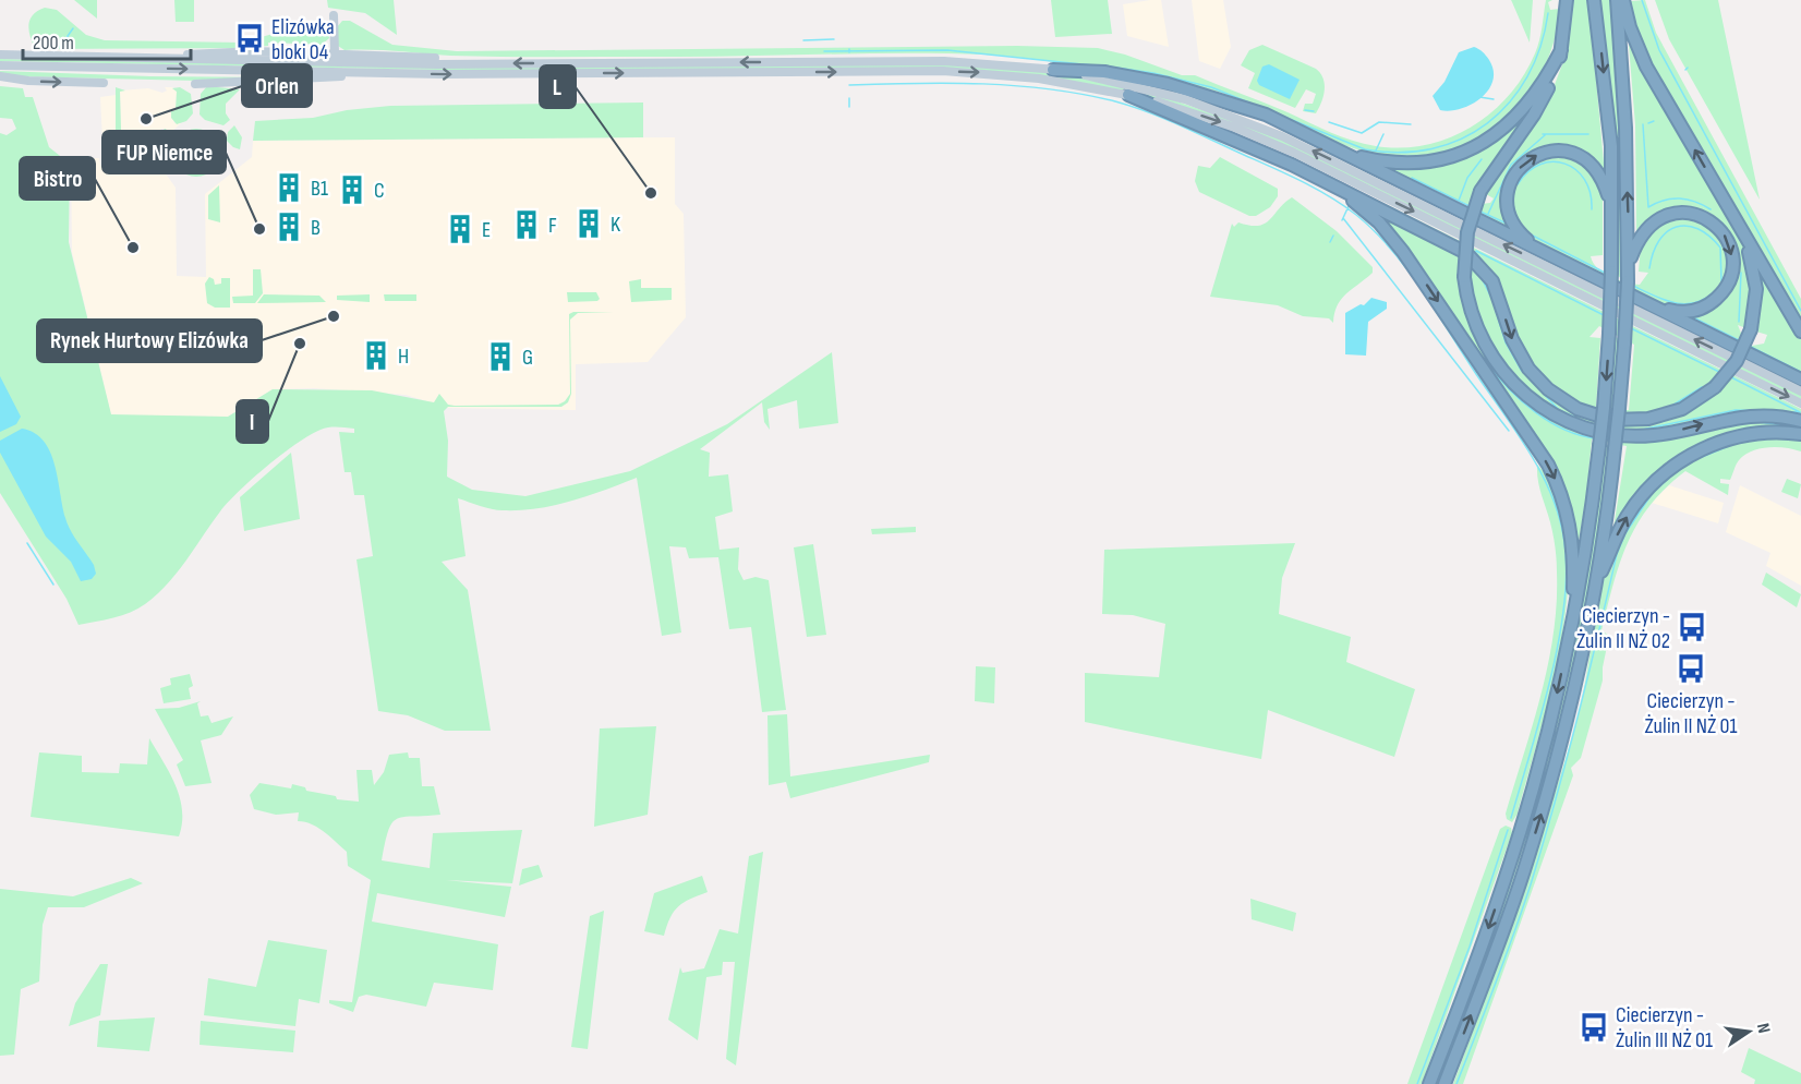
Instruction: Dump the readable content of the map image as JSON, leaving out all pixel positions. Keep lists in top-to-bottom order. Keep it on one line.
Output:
{"places":{"bus stop":["Elizówka bloki 04","Ciecierzyn - Żulin II NŻ 02","Ciecierzyn - Żulin II NŻ 01","Ciecierzyn - Żulin III NŻ 01"],"other":["Orlen","L","FUP Niemce","Bistro","Rynek Hurtowy Elizówka","I"],"building":["B1","C","K","F","B","E","H","G"]},"scale_bar":"200 m","north":"right"}
